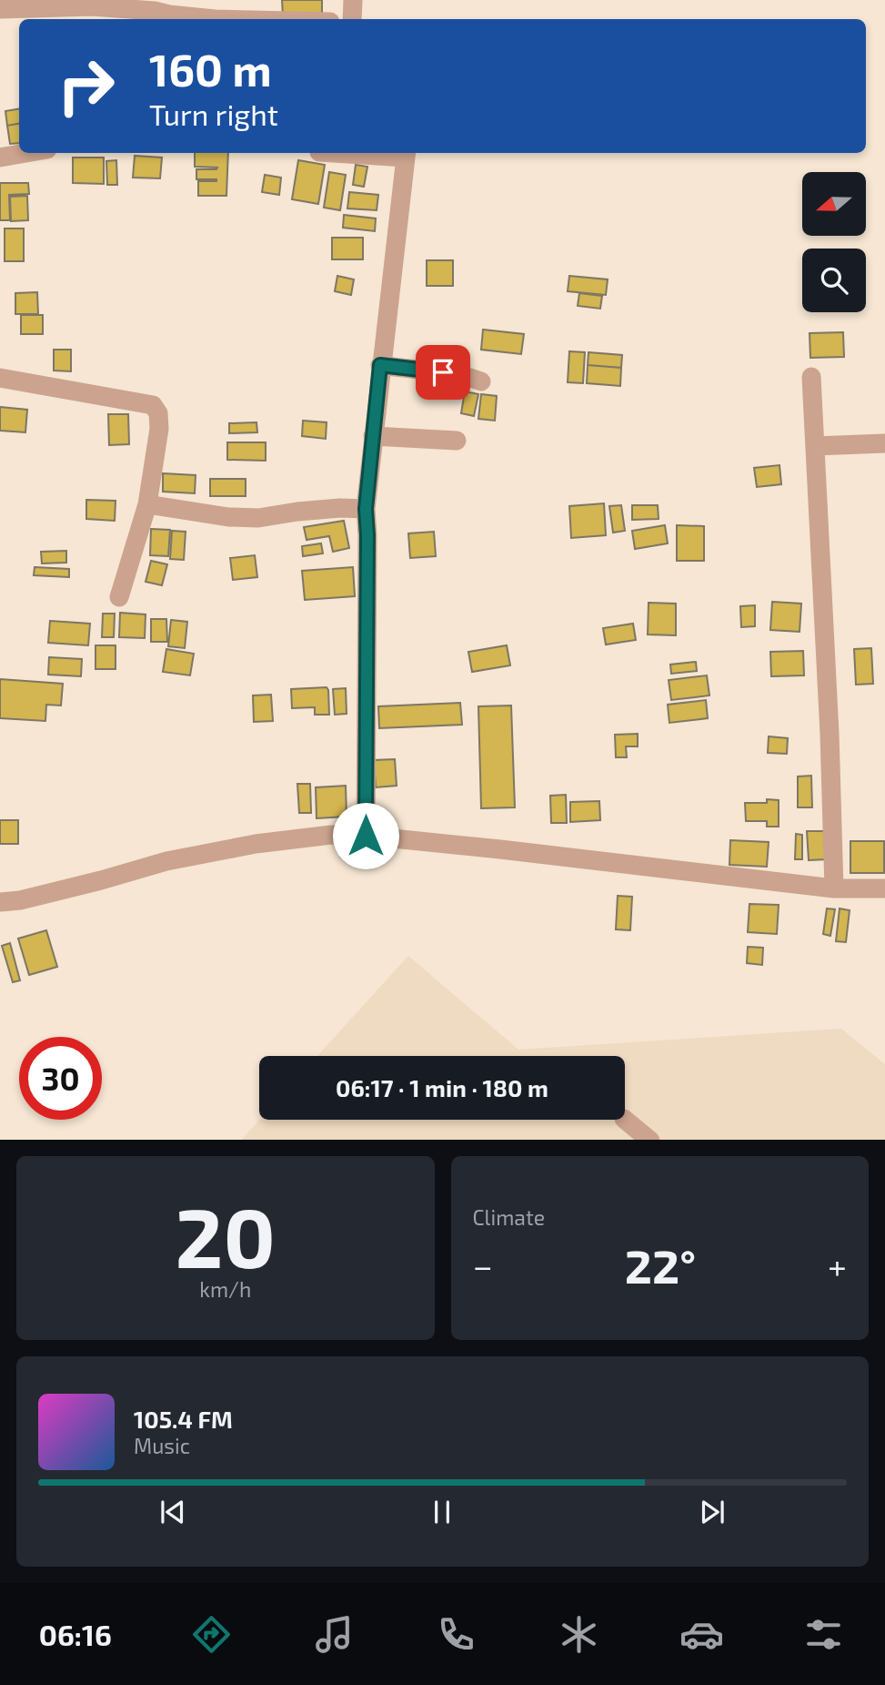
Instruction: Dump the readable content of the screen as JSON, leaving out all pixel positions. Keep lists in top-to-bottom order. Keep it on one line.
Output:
{"north":"left","page":{"turn":["160 m","Turn right"],"limit":"30","trip":"06:17 · 1 min · 180 m","tile":[["20","km/h"],"Climate"],"heat":["−","22°","+"],"song":["105.4 FM","Music"],"tabs":"06:16"}}
